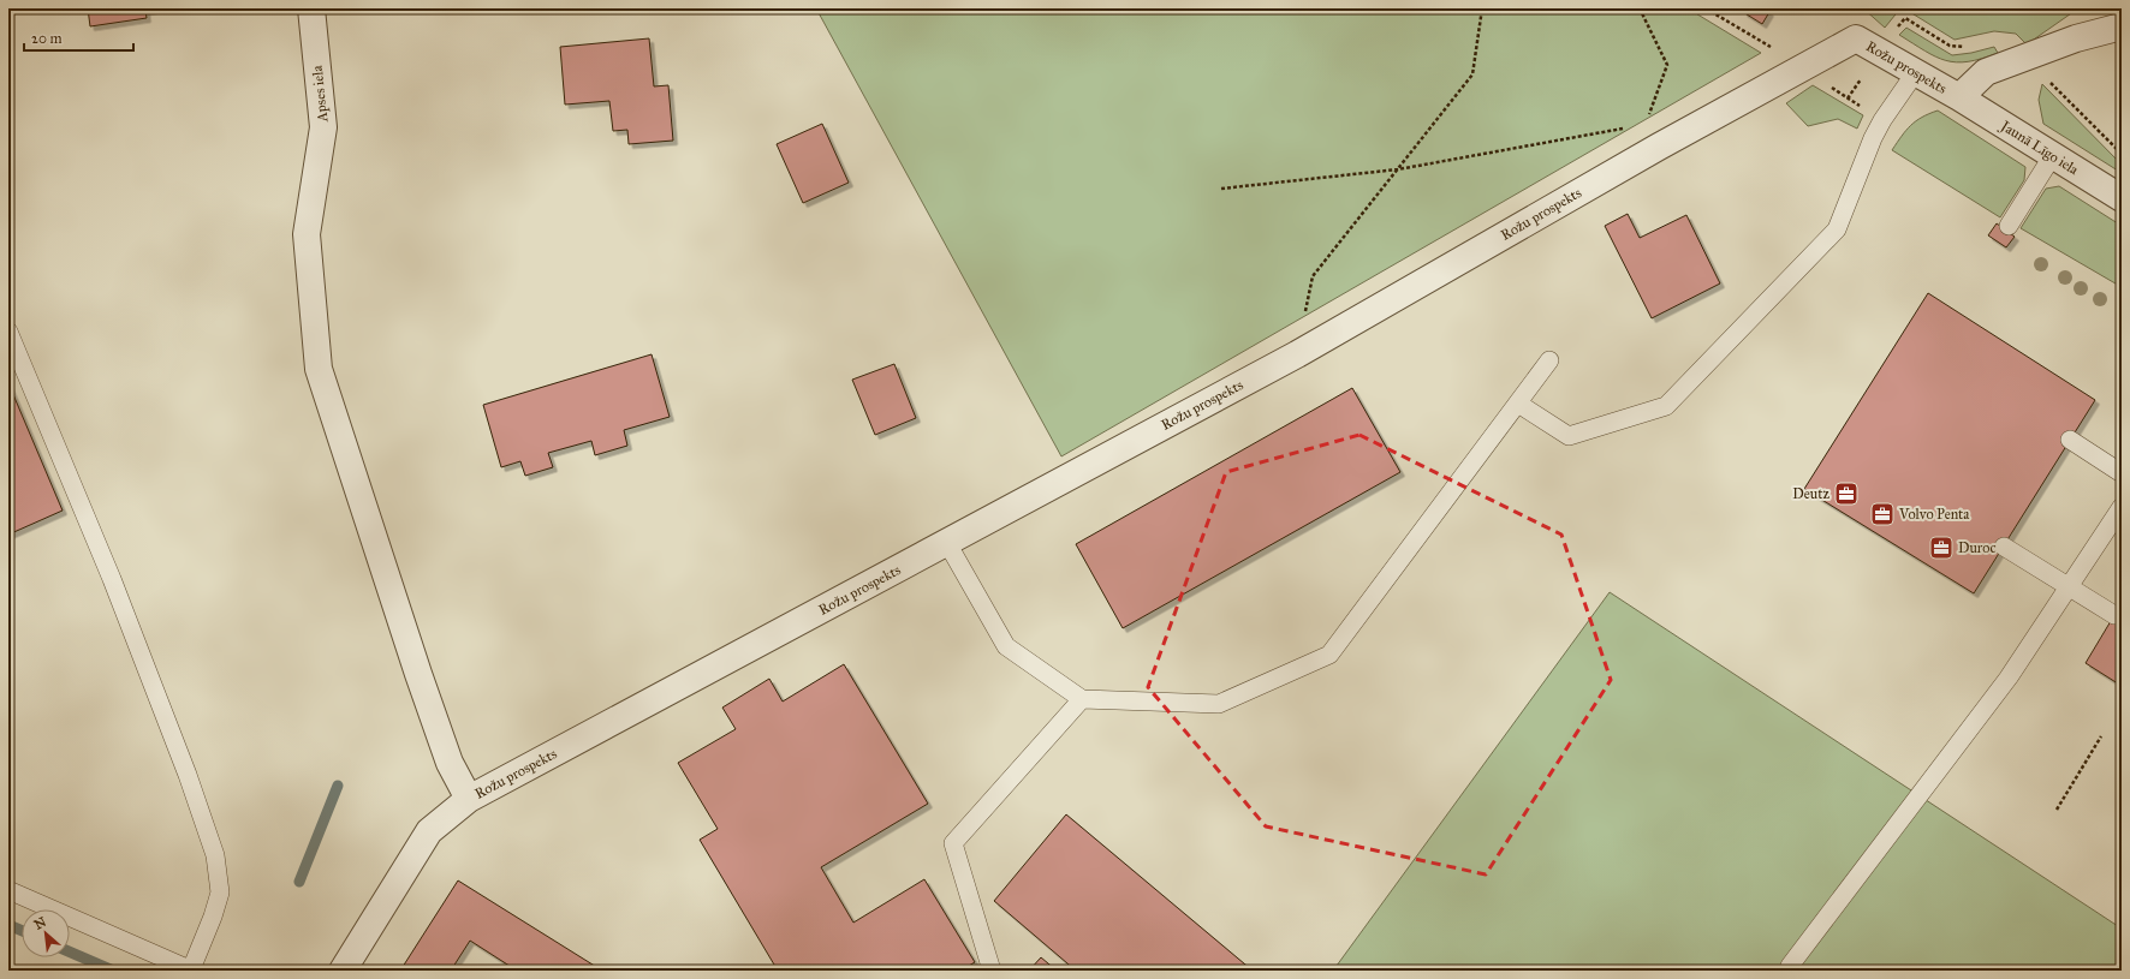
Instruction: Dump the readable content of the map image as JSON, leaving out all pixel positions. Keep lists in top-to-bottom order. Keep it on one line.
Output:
{"streets":{"street":["Rožu prospekts","Apses iela","Jaunā Līgo iela"]},"crossings":[["Rožu prospekts","Apses iela"],["Rožu prospekts","Jaunā Līgo iela"]],"places":{"office":["Deutz","Volvo Penta","Duroc"]},"scale_bar":"20 m","north":"top left"}
